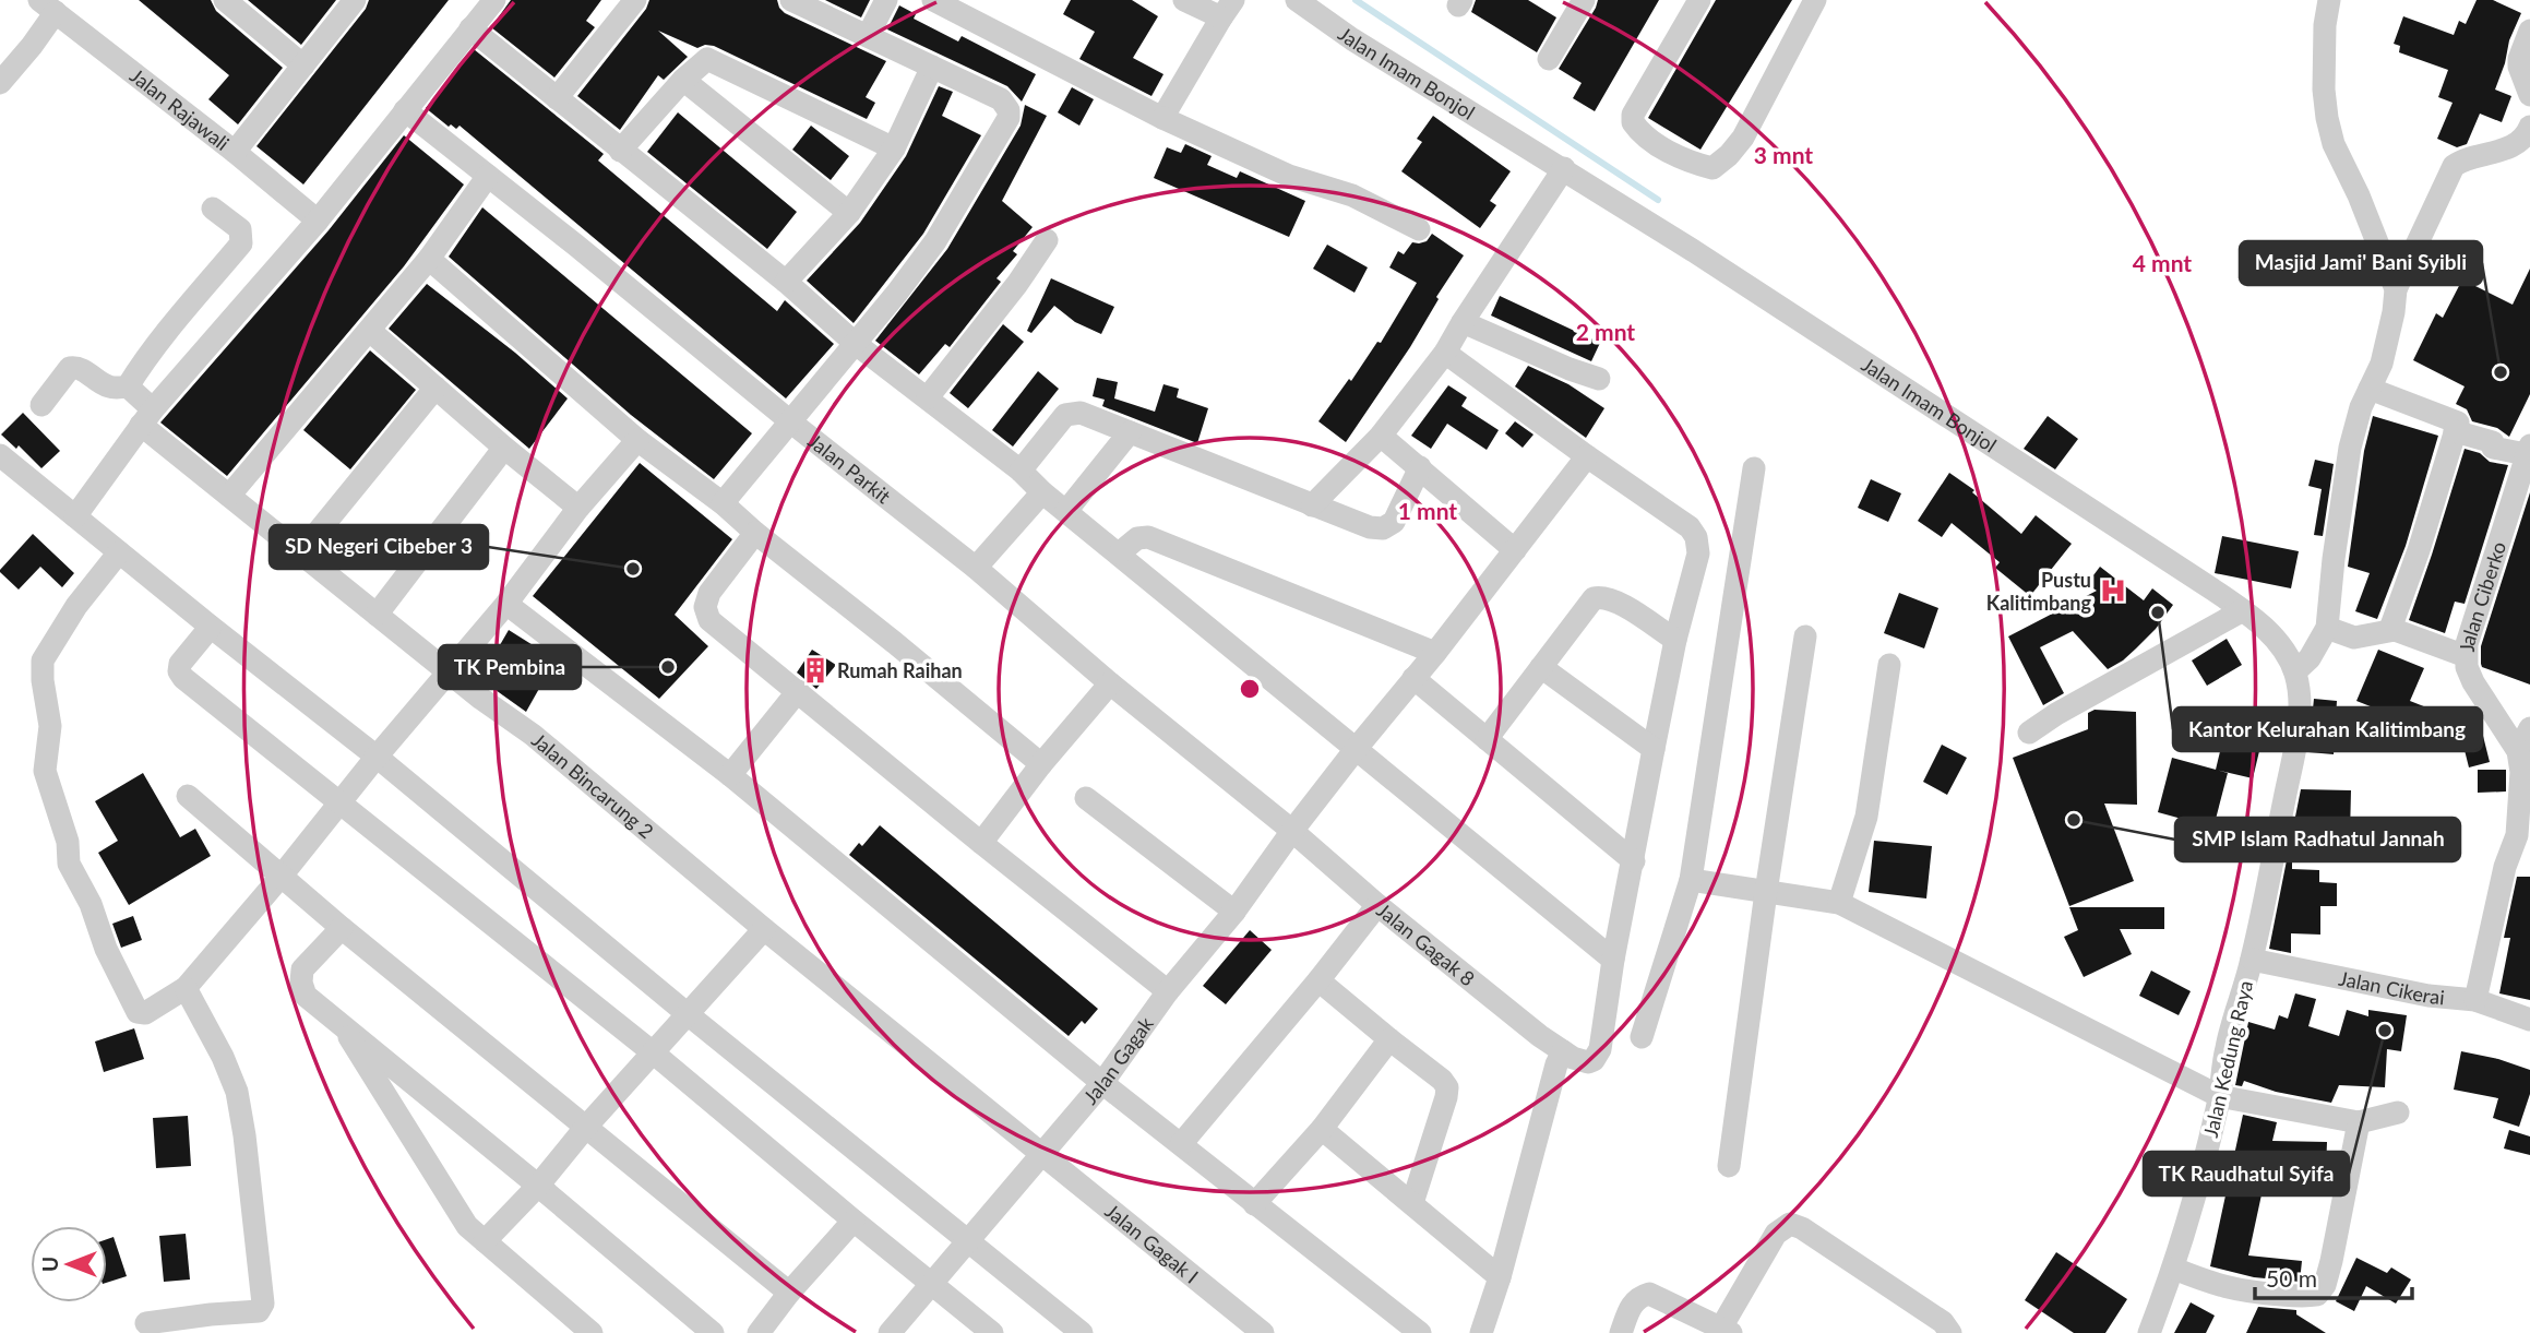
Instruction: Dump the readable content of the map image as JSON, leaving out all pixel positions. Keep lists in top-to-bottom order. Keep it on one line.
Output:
{"streets":{"street":["Jalan Imam Bonjol","Jalan Rajawali","Jalan Parkit","Jalan Ciberko","Jalan Bincarung 2","Jalan Gagak 8","Jalan Cikerai","Jalan Kedung Raya","Jalan Gagak","Jalan Gagak I"]},"crossings":[["Jalan Imam Bonjol","Jalan Cikerai"],["Jalan Imam Bonjol","Jalan Kedung Raya"],["Jalan Parkit","Jalan Gagak 8"],["Jalan Parkit","Jalan Gagak"],["Jalan Ciberko","Jalan Cikerai"],["Jalan Bincarung 2","Jalan Gagak"],["Jalan Bincarung 2","Jalan Gagak I"],["Jalan Gagak 8","Jalan Gagak"],["Jalan Cikerai","Jalan Kedung Raya"],["Jalan Gagak","Jalan Gagak I"]],"places":{"other":["Masjid Jami' Bani Syibli","SD Negeri Cibeber 3","Kantor Kelurahan Kalitimbang","TK Pembina","SMP Islam Radhatul Jannah","TK Raudhatul Syifa"],"hospital":["Pustu Kalitimbang"],"building":["Rumah Raihan"]},"scale_bar":"50 m","north":"left","rings":["3 mnt","4 mnt","2 mnt","1 mnt"]}
